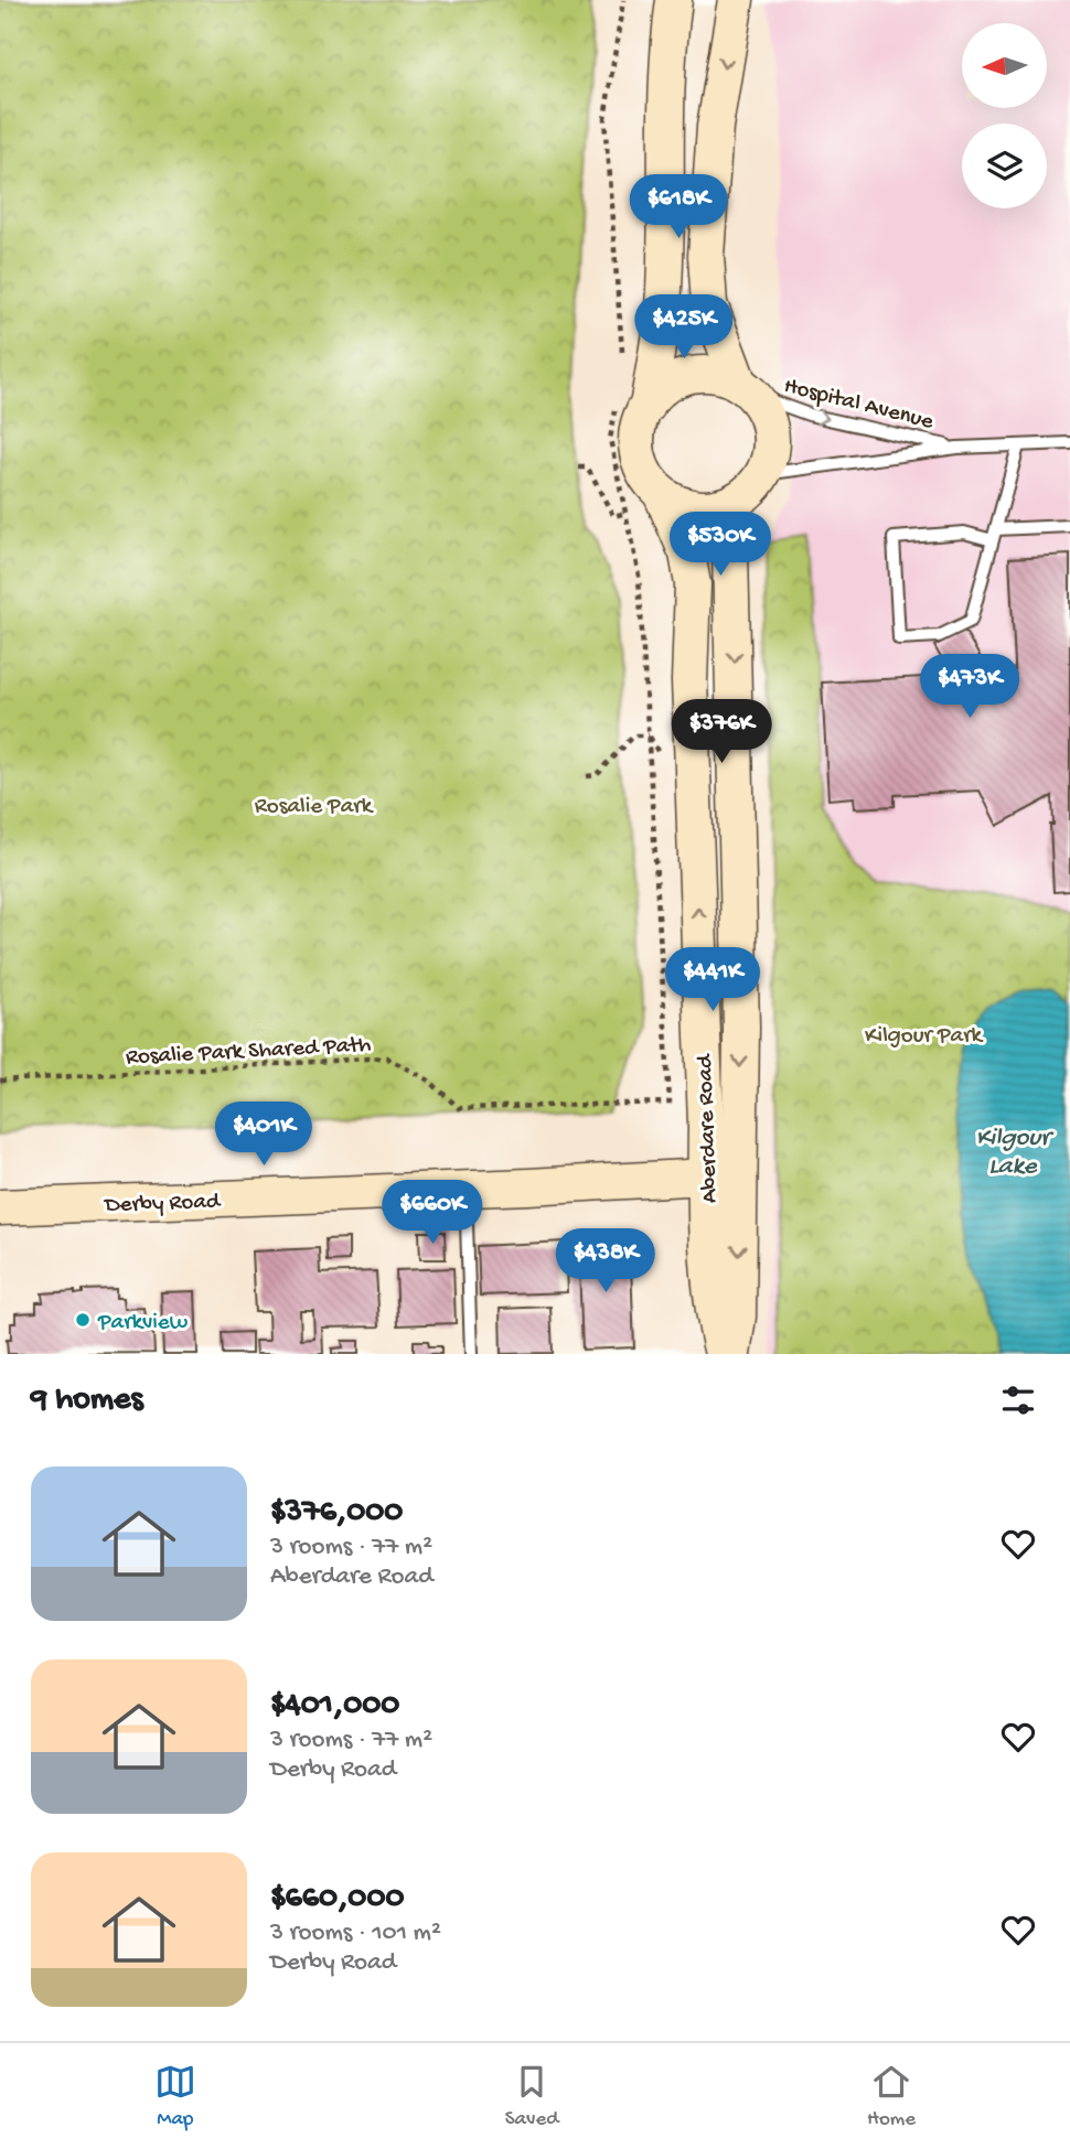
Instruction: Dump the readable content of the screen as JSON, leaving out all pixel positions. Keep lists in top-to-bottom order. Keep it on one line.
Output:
{"streets":{"main road":["Aberdare Road","Derby Road"],"lane":["Hospital Avenue"],"path":["Rosalie Park Shared Path"]},"crossings":[["Hospital Avenue","Rosalie Park Shared Path"],["Hospital Avenue","Aberdare Road"],["Rosalie Park Shared Path","Aberdare Road"],["Aberdare Road","Derby Road"]],"water":["Kilgour Lake"],"parks":["Rosalie Park","Kilgour Park"],"places":["Parkview"],"north":"left","page":{"price":["$618K","$425K","$530K","$473K","$376K","$441K","$401K","$660K","$438K"],"heading":"9 homes","list":[{"name":"$376,000","note":"3 rooms · 77 m² · Aberdare Road"},{"name":"$401,000","note":"3 rooms · 77 m² · Derby Road"},{"name":"$660,000","note":"3 rooms · 101 m² · Derby Road"}],"tabs":["Map","Saved","Home"]}}
